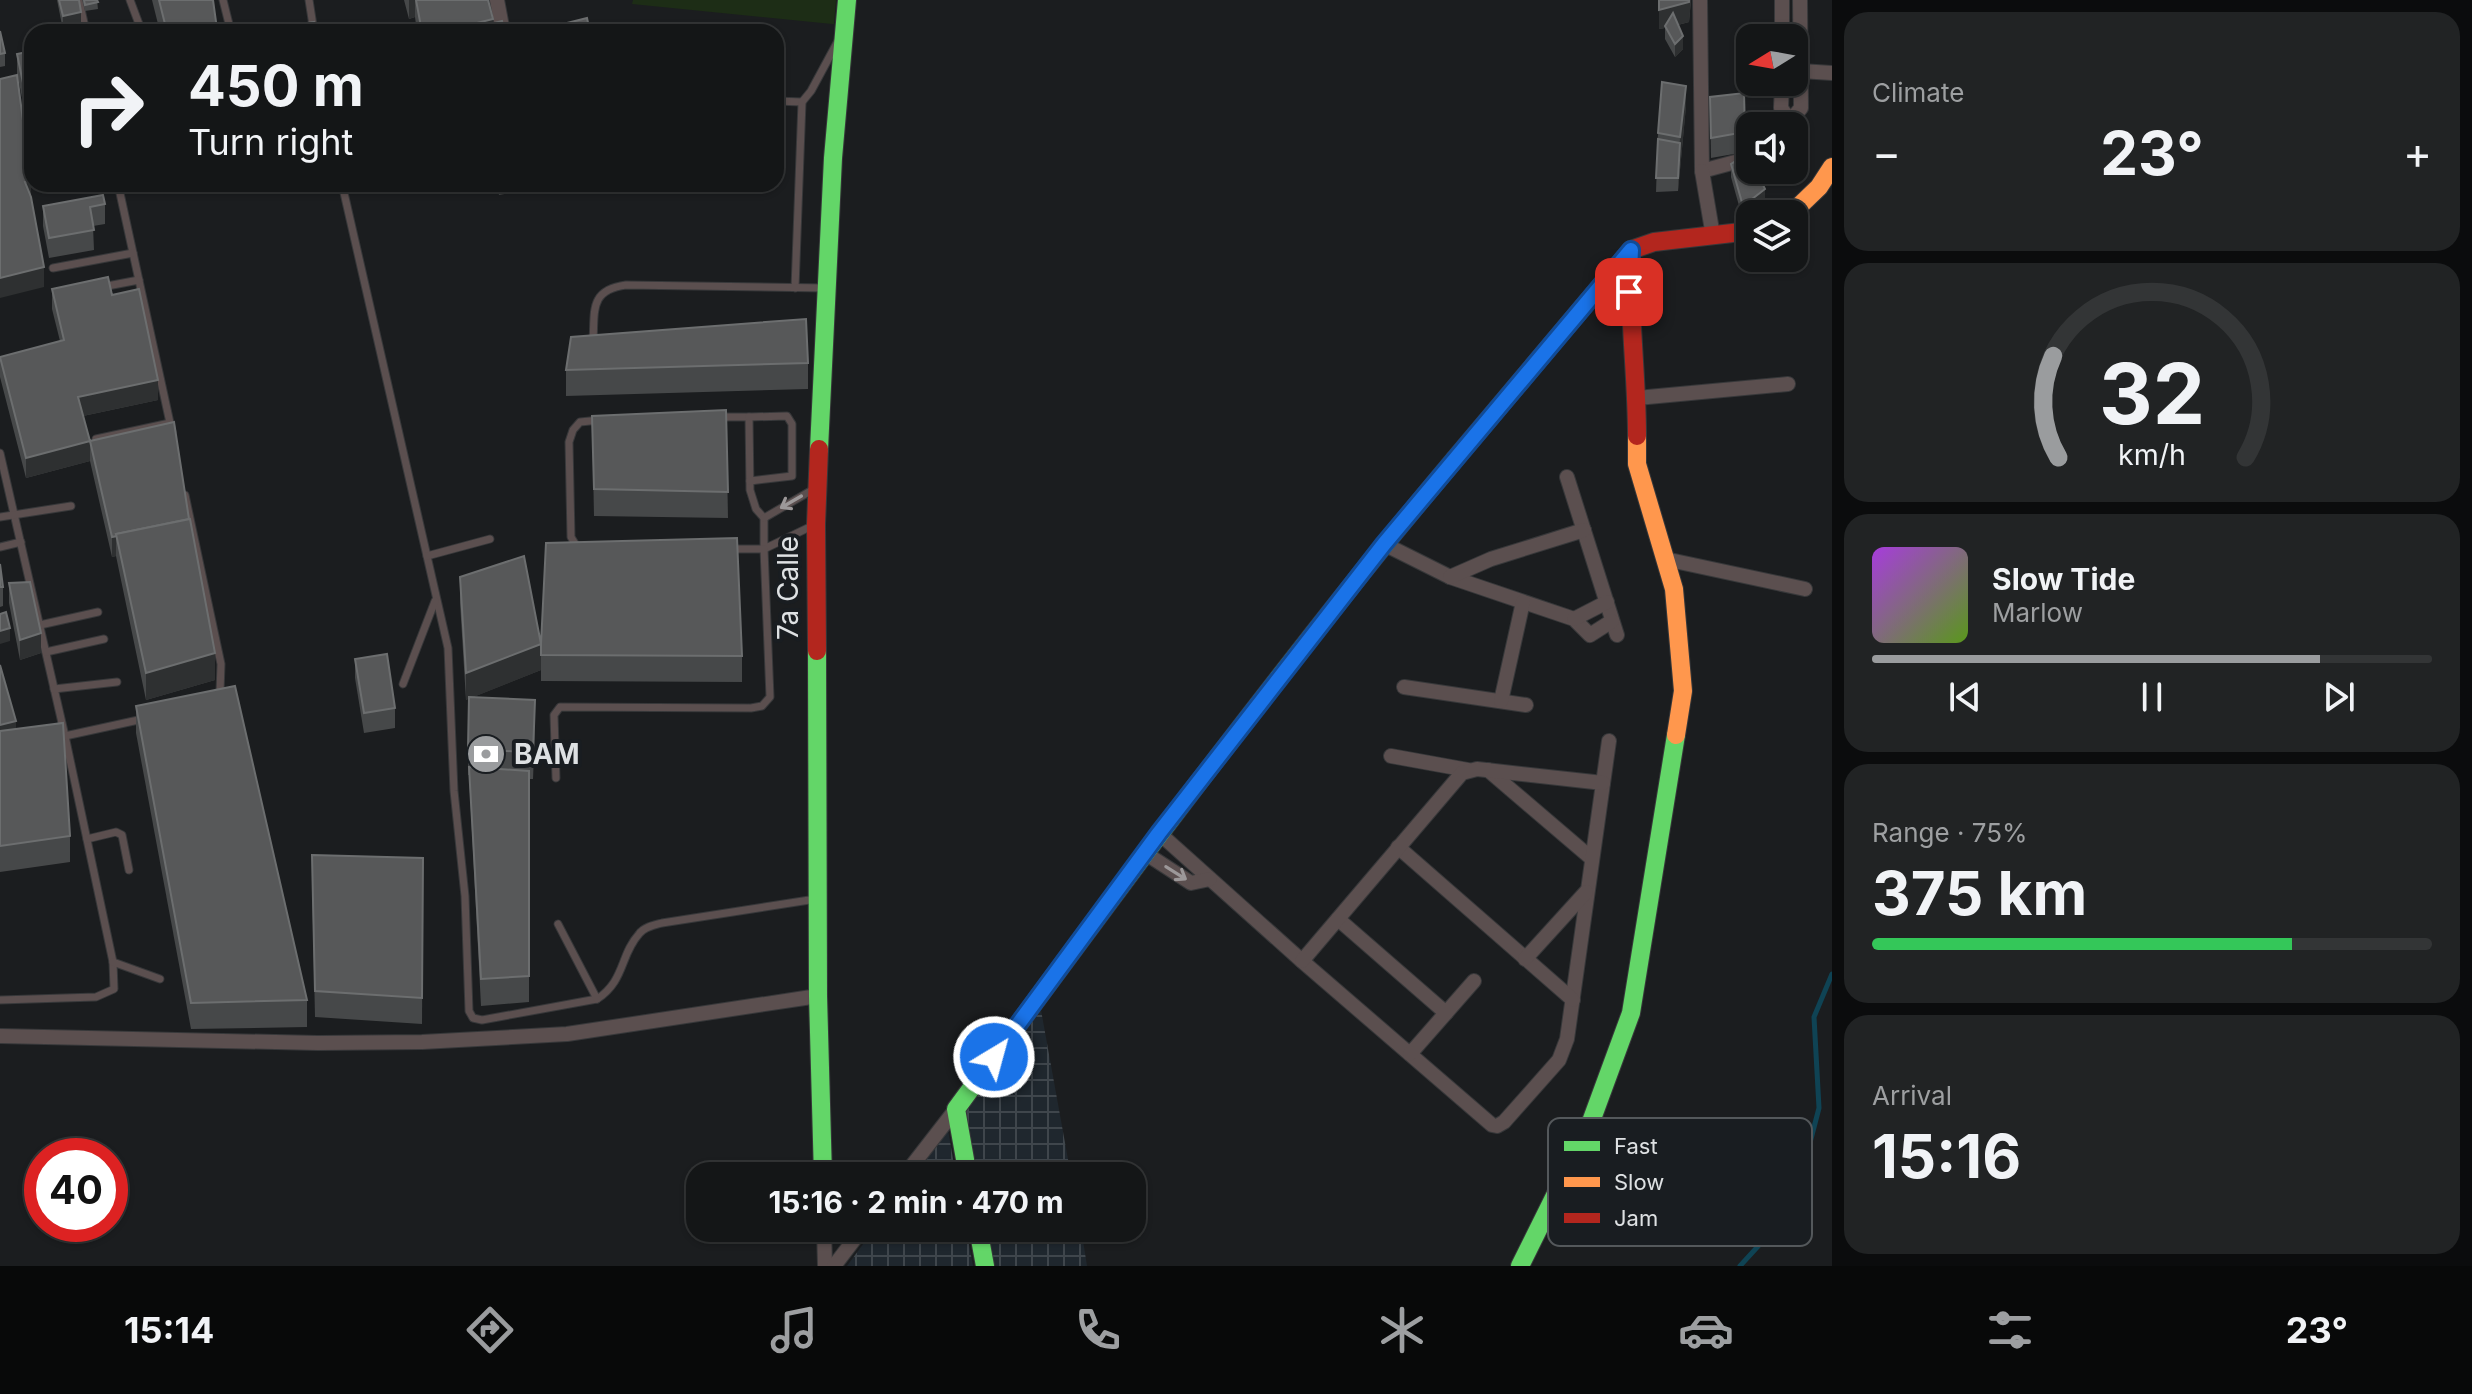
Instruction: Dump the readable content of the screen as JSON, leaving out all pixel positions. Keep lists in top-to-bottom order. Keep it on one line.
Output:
{"streets":{"street":["7a Calle"]},"places":{"bank":["BAM"]},"legend":["Fast","Slow","Jam"],"north":"left","page":{"tile":["Climate",["Range · 75%","375 km"],["Arrival","15:16"]],"turn":["450 m","Turn right"],"heat":["−","23°","+"],"song":["Slow Tide","Marlow"],"limit":"40","trip":"15:16 · 2 min · 470 m","tabs":["15:14","23°"],"gauge":["32","km/h"]}}
